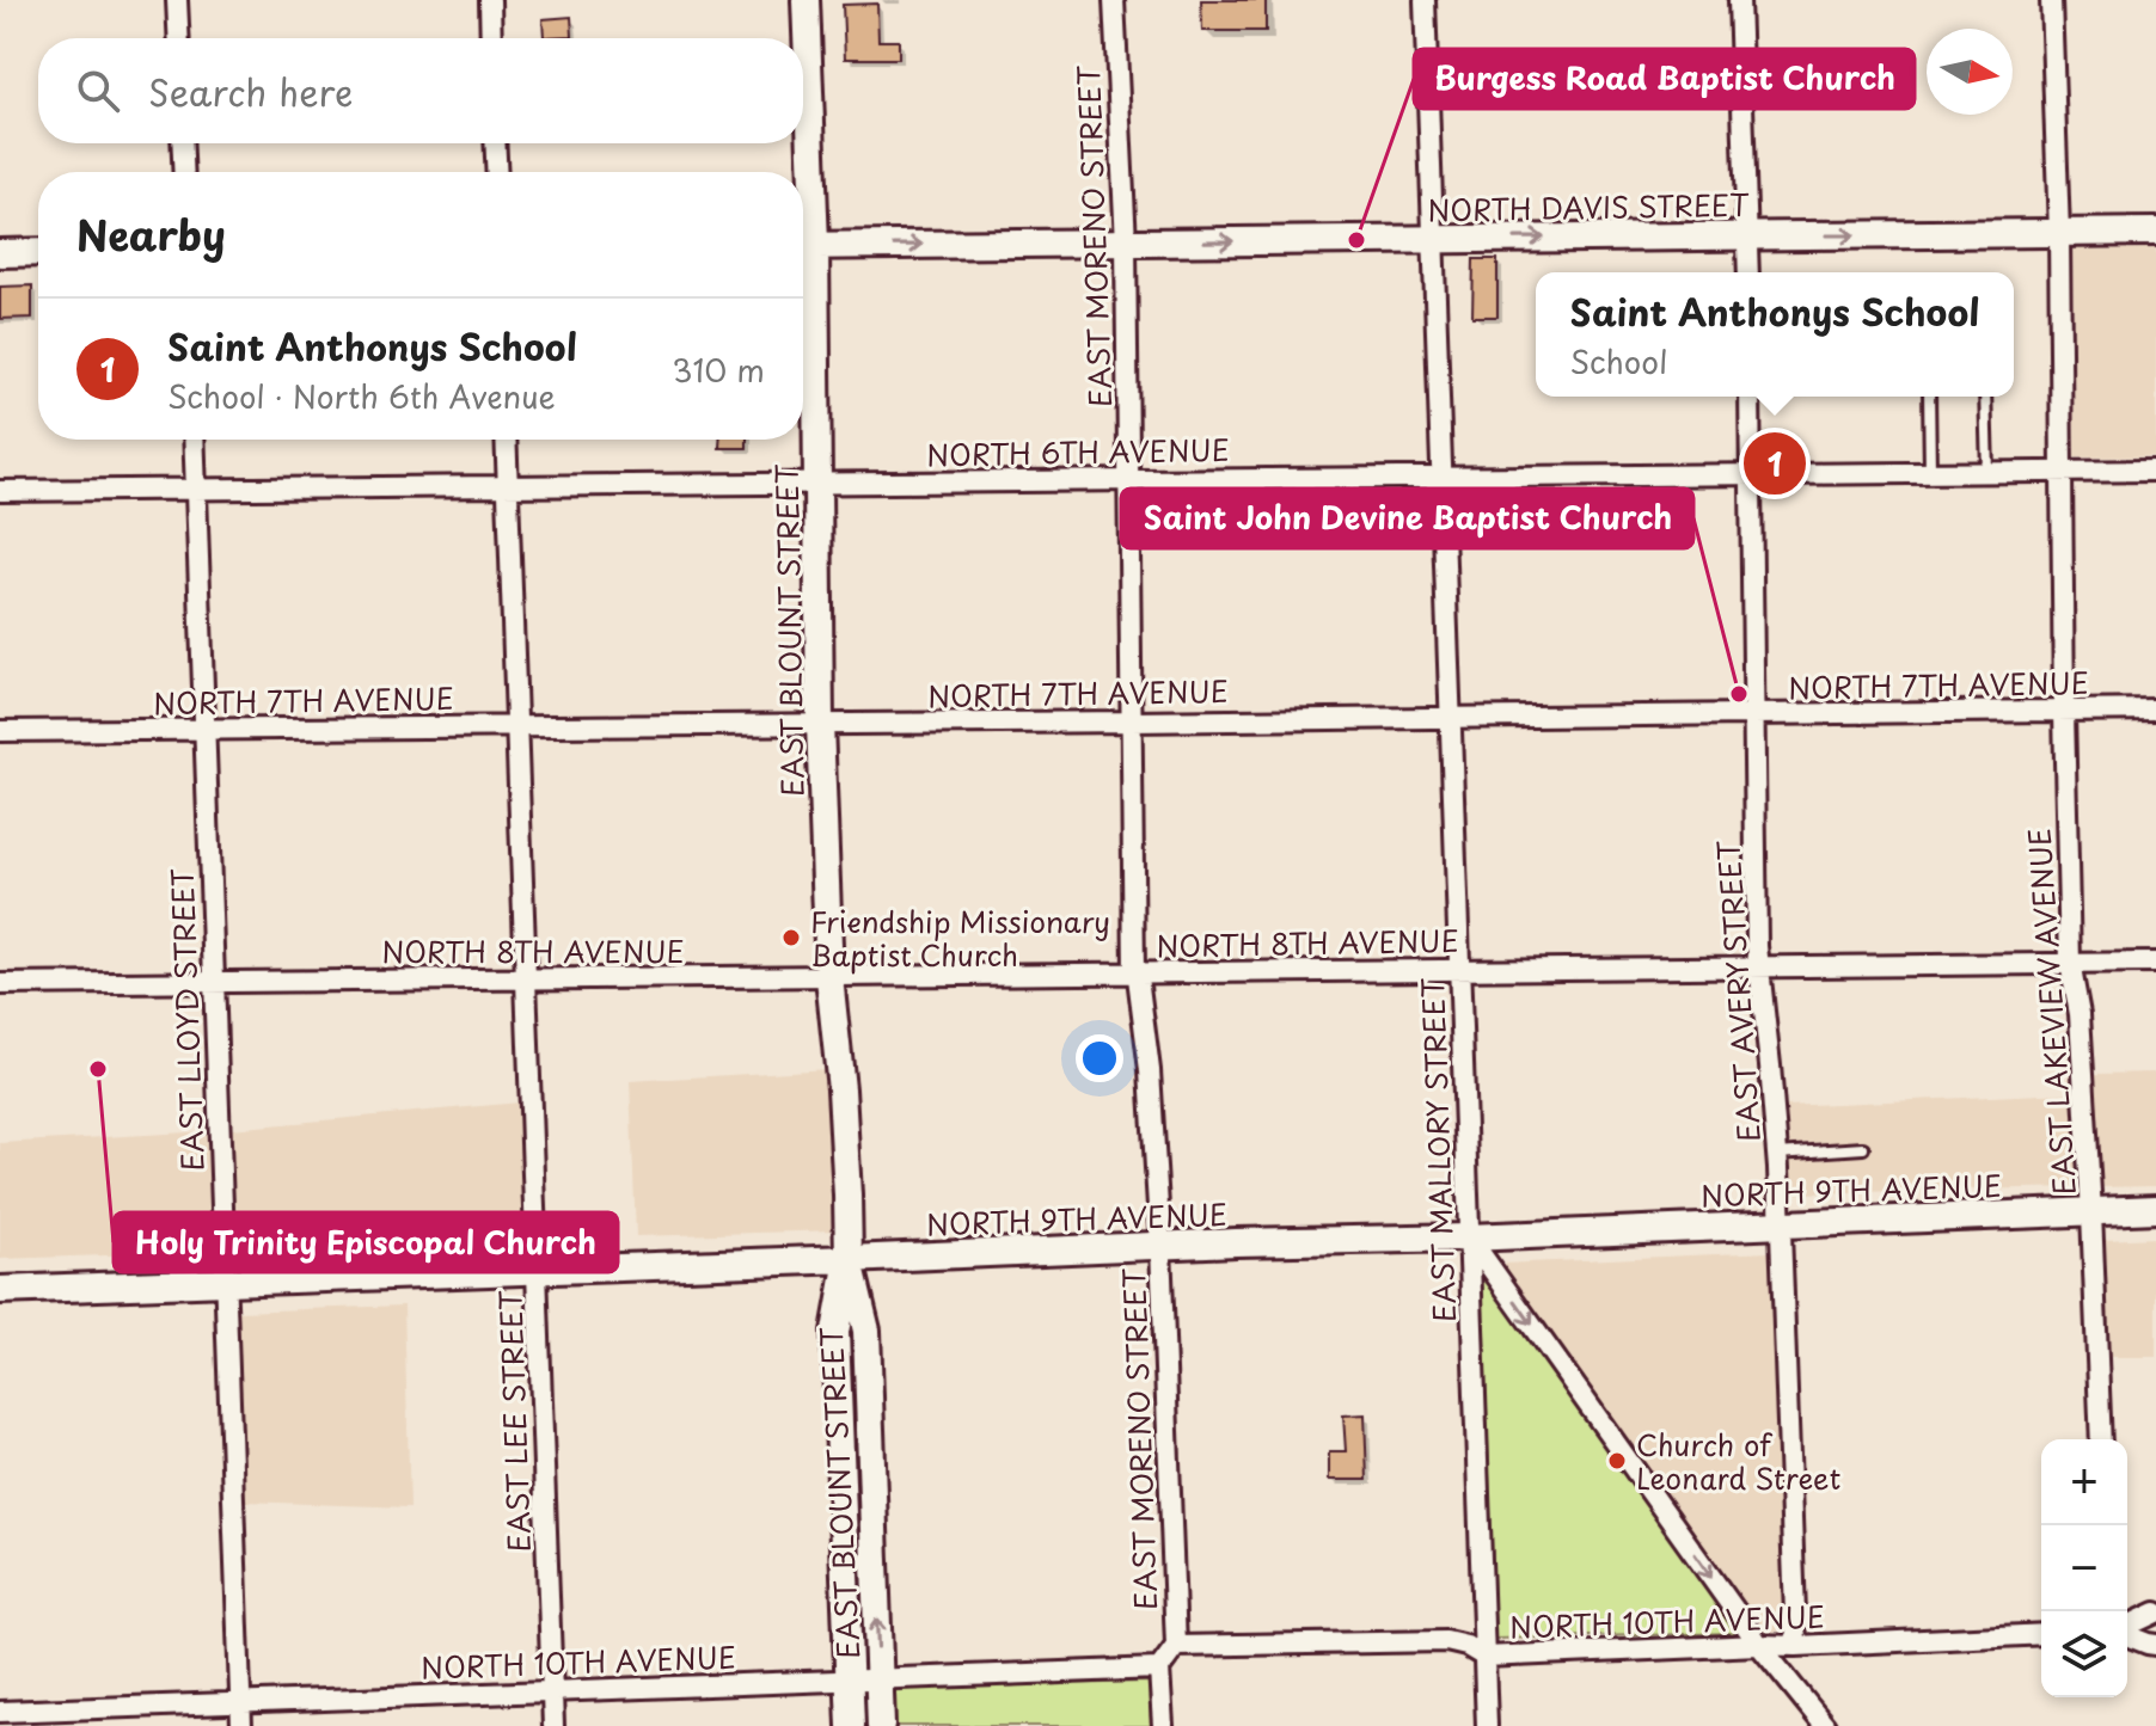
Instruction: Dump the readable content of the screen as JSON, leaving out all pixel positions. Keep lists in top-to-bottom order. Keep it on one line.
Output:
{"streets":{"main road":["NORTH DAVIS STREET","EAST BLOUNT STREET","NORTH 9TH AVENUE"],"street":["EAST MORENO STREET","NORTH 6TH AVENUE","NORTH 7TH AVENUE","NORTH 8TH AVENUE","EAST AVERY STREET","EAST LAKEVIEW AVENUE","EAST LLOYD STREET","EAST MALLORY STREET","EAST LEE STREET","NORTH 10TH AVENUE"]},"crossings":[["NORTH DAVIS STREET","EAST MORENO STREET"],["NORTH DAVIS STREET","EAST BLOUNT STREET"],["NORTH DAVIS STREET","EAST LAKEVIEW AVENUE"],["NORTH DAVIS STREET","EAST MALLORY STREET"],["EAST MORENO STREET","NORTH 6TH AVENUE"],["EAST MORENO STREET","NORTH 7TH AVENUE"],["EAST MORENO STREET","NORTH 8TH AVENUE"],["EAST MORENO STREET","NORTH 9TH AVENUE"],["EAST MORENO STREET","NORTH 10TH AVENUE"],["NORTH 6TH AVENUE","EAST BLOUNT STREET"],["NORTH 6TH AVENUE","EAST AVERY STREET"],["NORTH 6TH AVENUE","EAST LAKEVIEW AVENUE"],["NORTH 6TH AVENUE","EAST LLOYD STREET"],["NORTH 6TH AVENUE","EAST MALLORY STREET"],["NORTH 6TH AVENUE","EAST LEE STREET"],["EAST BLOUNT STREET","NORTH 7TH AVENUE"],["EAST BLOUNT STREET","NORTH 8TH AVENUE"],["EAST BLOUNT STREET","NORTH 9TH AVENUE"],["EAST BLOUNT STREET","NORTH 10TH AVENUE"],["NORTH 7TH AVENUE","EAST AVERY STREET"],["NORTH 7TH AVENUE","EAST LAKEVIEW AVENUE"],["NORTH 7TH AVENUE","EAST LLOYD STREET"],["NORTH 7TH AVENUE","EAST MALLORY STREET"],["NORTH 7TH AVENUE","EAST LEE STREET"],["NORTH 8TH AVENUE","EAST AVERY STREET"],["NORTH 8TH AVENUE","EAST LAKEVIEW AVENUE"],["NORTH 8TH AVENUE","EAST LLOYD STREET"],["NORTH 8TH AVENUE","EAST MALLORY STREET"],["NORTH 8TH AVENUE","EAST LEE STREET"],["EAST AVERY STREET","NORTH 9TH AVENUE"],["EAST AVERY STREET","NORTH 10TH AVENUE"],["EAST LAKEVIEW AVENUE","NORTH 9TH AVENUE"],["EAST LLOYD STREET","NORTH 9TH AVENUE"],["EAST LLOYD STREET","NORTH 10TH AVENUE"],["EAST MALLORY STREET","NORTH 9TH AVENUE"],["EAST MALLORY STREET","NORTH 10TH AVENUE"],["NORTH 9TH AVENUE","EAST LEE STREET"],["EAST LEE STREET","NORTH 10TH AVENUE"]],"one_way":["NORTH DAVIS STREET"],"places":["Burgess Road Baptist Church","Saint John Devine Baptist Church","Friendship Missionary Baptist Church","Holy Trinity Episcopal Church","Church of Leonard Street"],"north":"right","page":{"search":"Search here","heading":"Nearby","popup":["Saint Anthonys School","School"],"list":[{"mark":"1","name":"Saint Anthonys School","note":"School · North 6th Avenue","value":"310 m"}],"pins":"1","map_buttons":["+","−"]}}
